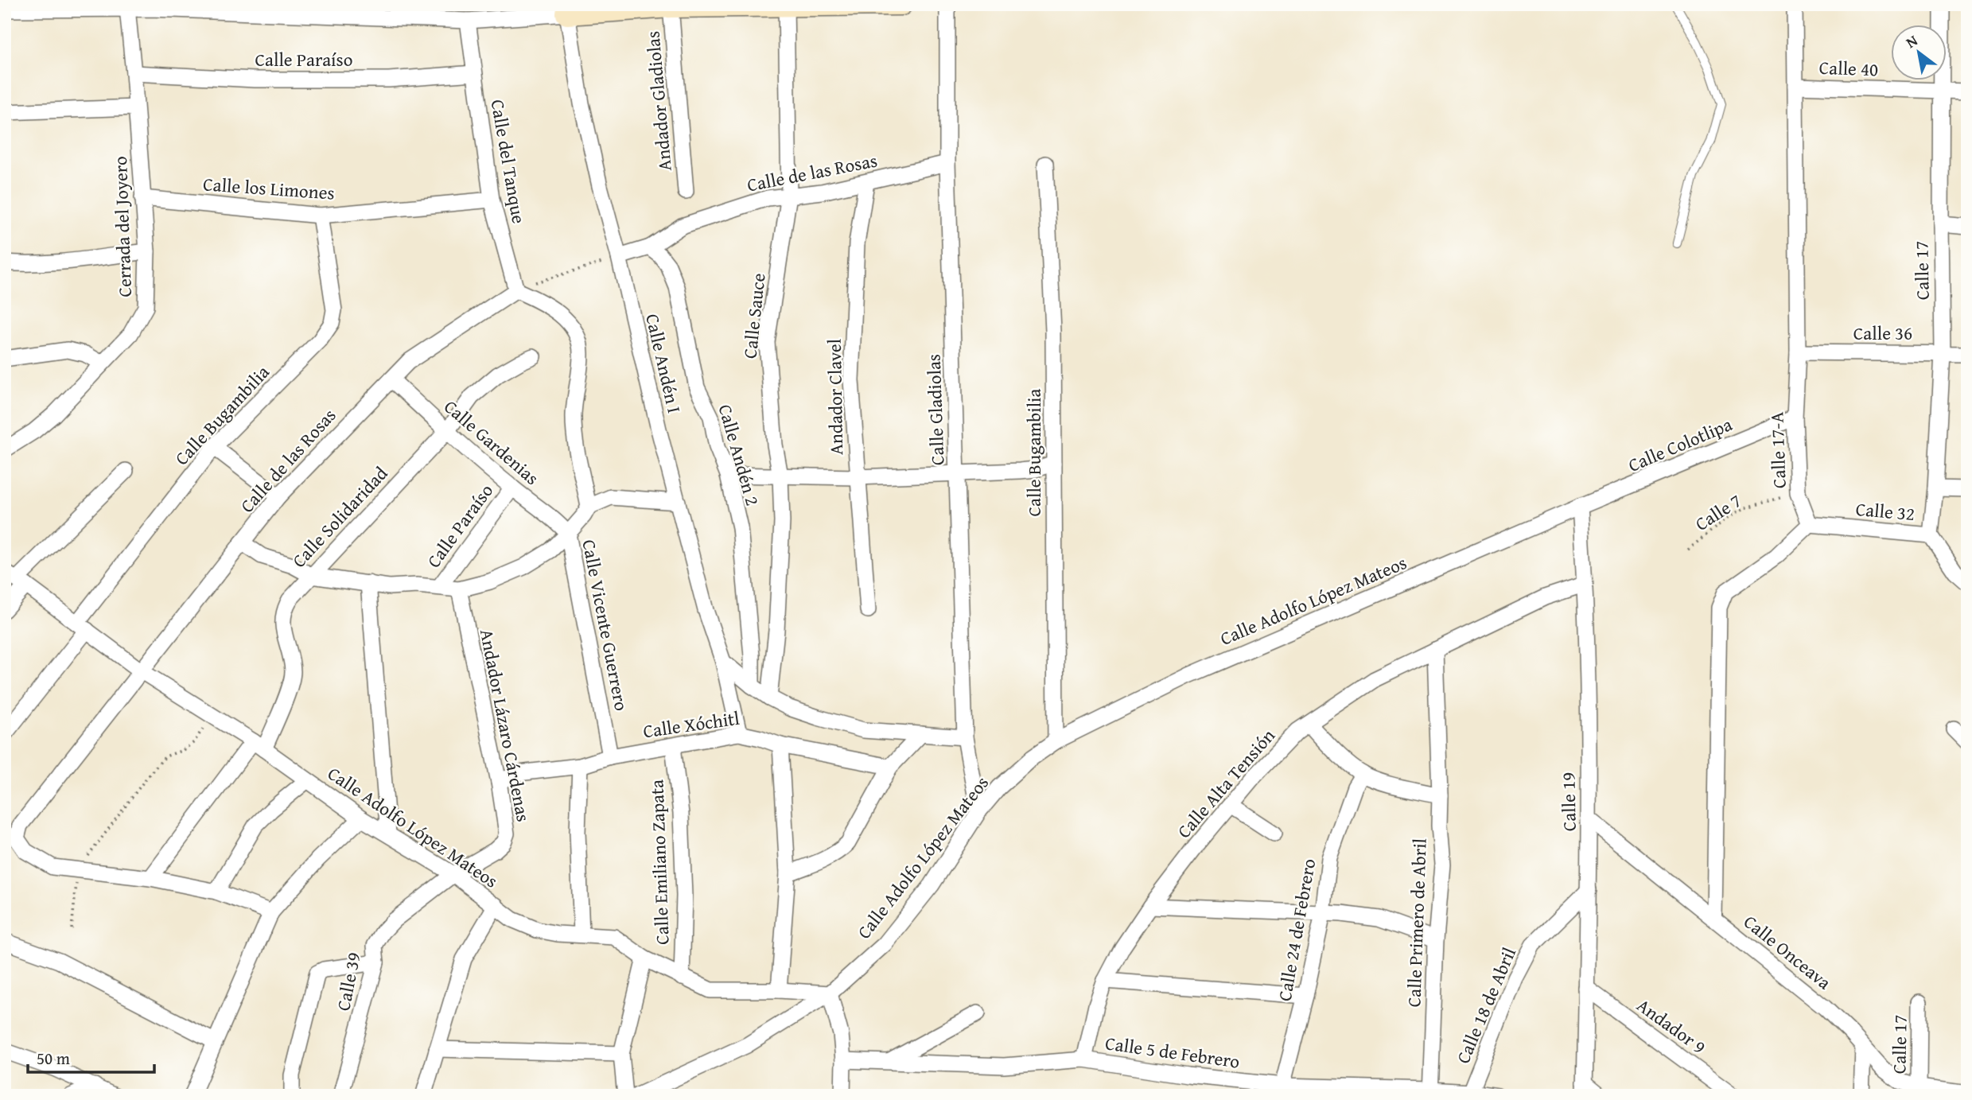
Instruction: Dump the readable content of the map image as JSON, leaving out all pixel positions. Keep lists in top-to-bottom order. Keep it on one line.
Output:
{"streets":{"street":["Calle Paraíso","Calle 40","Andador Gladiolas","Calle del Tanque","Calle de las Rosas","Calle los Limones","Cerrada del Joyero","Calle 17","Calle Sauce","Calle 36","Calle Andén I","Andador Clavel","Calle Gladiolas","Calle Bugambilia","Calle Gardenias","Calle Colotlipa","Calle 17-A","Calle Andén 2","Calle 32","Calle Solidaridad","Calle Adolfo López Mateos","Calle Vicente Guerrero","Calle Xóchitl","Andador Lázaro Cárdenas","Calle Alta Tensión","Calle 19","Calle Emiliano Zapata","Calle Primero de Abril","Calle 24 de Febrero","Calle Onceava","Calle 39","Calle 18 de Abril","Andador 9","Calle 5 de Febrero"],"path":["Calle 7"]},"crossings":[["Calle Paraíso","Calle del Tanque"],["Calle Paraíso","Cerrada del Joyero"],["Calle Paraíso","Calle Gardenias"],["Calle 40","Calle 17"],["Calle 40","Calle 17-A"],["Calle del Tanque","Calle de las Rosas"],["Calle del Tanque","Calle los Limones"],["Calle de las Rosas","Calle Sauce"],["Calle de las Rosas","Calle Andén I"],["Calle de las Rosas","Andador Clavel"],["Calle de las Rosas","Calle Gladiolas"],["Calle de las Rosas","Calle Gardenias"],["Calle de las Rosas","Calle Andén 2"],["Calle de las Rosas","Calle Solidaridad"],["Calle de las Rosas","Calle Adolfo López Mateos"],["Calle los Limones","Cerrada del Joyero"],["Calle los Limones","Calle Bugambilia"],["Calle 17","Calle 36"],["Calle 17","Calle 32"],["Calle 17","Calle Onceava"],["Calle 36","Calle 17-A"],["Calle Andén I","Calle Xóchitl"],["Calle Gladiolas","Calle Adolfo López Mateos"],["Calle Bugambilia","Calle Adolfo López Mateos"],["Calle Gardenias","Calle Solidaridad"],["Calle Gardenias","Calle Vicente Guerrero"],["Calle Colotlipa","Calle 17-A"],["Calle Colotlipa","Calle Adolfo López Mateos"],["Calle Colotlipa","Calle 19"],["Calle 17-A","Calle 32"],["Calle 17-A","Calle 7"],["Calle Solidaridad","Calle Adolfo López Mateos"],["Calle Adolfo López Mateos","Andador Lázaro Cárdenas"],["Calle Adolfo López Mateos","Calle 19"],["Calle Adolfo López Mateos","Calle Emiliano Zapata"],["Calle Adolfo López Mateos","Calle 39"],["Calle Vicente Guerrero","Calle Xóchitl"],["Calle Xóchitl","Andador Lázaro Cárdenas"],["Calle Xóchitl","Calle Emiliano Zapata"],["Andador Lázaro Cárdenas","Calle 39"],["Calle Alta Tensión","Calle 19"],["Calle Alta Tensión","Calle Primero de Abril"],["Calle Alta Tensión","Calle 5 de Febrero"],["Calle 19","Calle Onceava"],["Calle 19","Calle 18 de Abril"],["Calle 19","Andador 9"],["Calle Primero de Abril","Calle 5 de Febrero"],["Calle 24 de Febrero","Calle 5 de Febrero"],["Calle 18 de Abril","Calle 5 de Febrero"]],"scale_bar":"50 m","north":"top left"}
